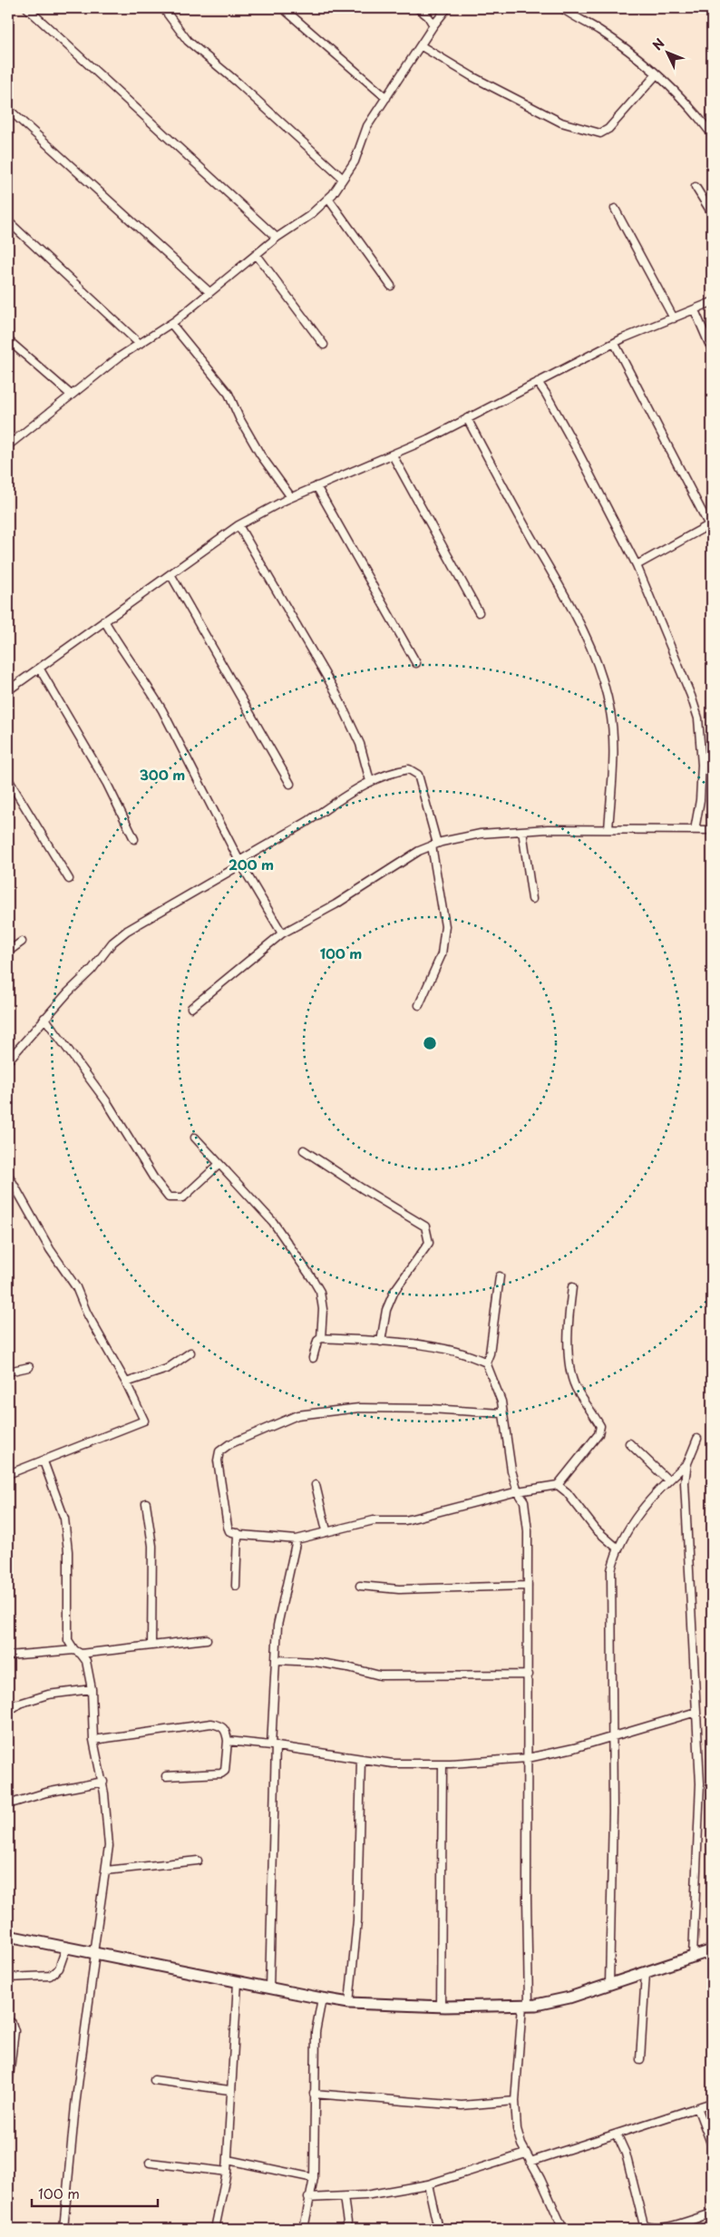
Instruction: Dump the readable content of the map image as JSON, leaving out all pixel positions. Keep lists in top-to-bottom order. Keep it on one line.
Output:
{"scale_bar":"100 m","north":"top left","rings":["300 m","200 m","100 m"]}
